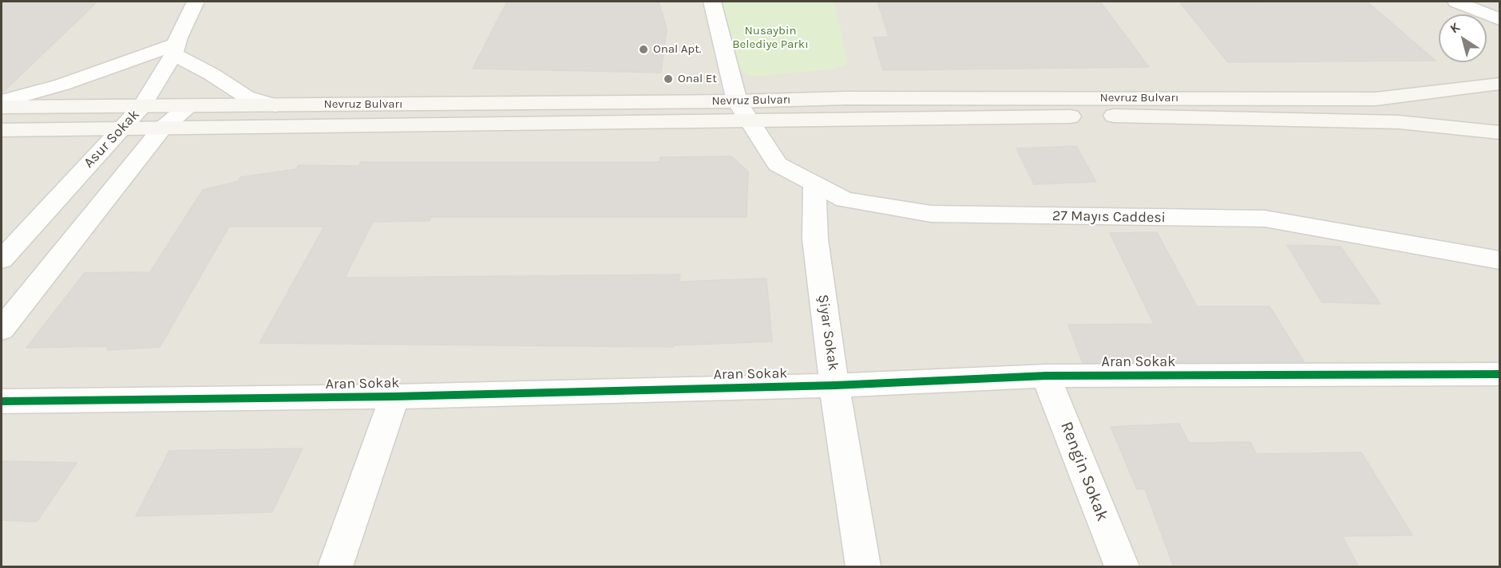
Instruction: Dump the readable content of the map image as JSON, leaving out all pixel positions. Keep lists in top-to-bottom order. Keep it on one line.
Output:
{"streets":{"main road":["Nevruz Bulvarı"],"street":["Asur Sokak","27 Mayıs Caddesi","Şiyar Sokak","Aran Sokak","Rengin Sokak"]},"crossings":[["Nevruz Bulvarı","Asur Sokak"],["Nevruz Bulvarı","27 Mayıs Caddesi"],["27 Mayıs Caddesi","Şiyar Sokak"],["Şiyar Sokak","Aran Sokak"],["Aran Sokak","Rengin Sokak"]],"parks":["Nusaybin Belediye Parkı"],"places":["Onal Apt.","Onal Et"],"north":"top left"}
